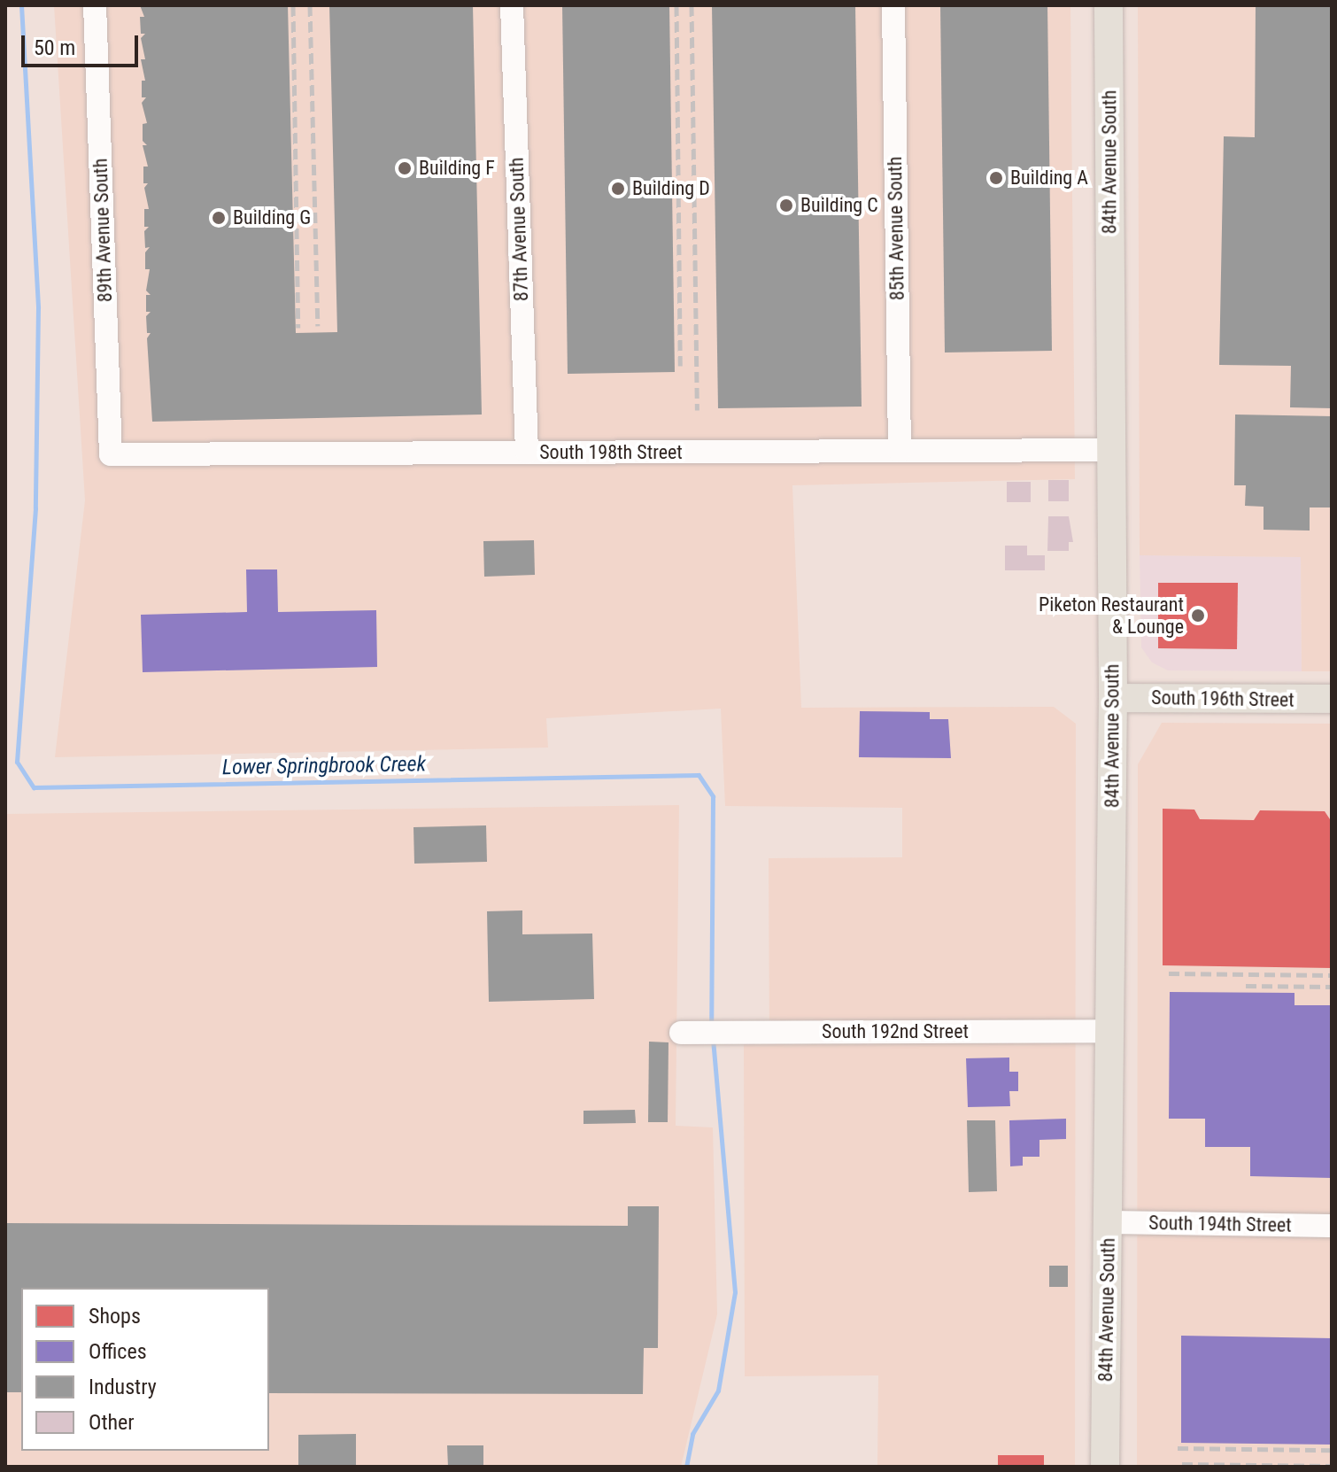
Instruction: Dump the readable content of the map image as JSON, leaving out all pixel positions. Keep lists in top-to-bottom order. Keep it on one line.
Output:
{"streets":{"main road":["84th Avenue South","South 196th Street"],"street":["85th Avenue South","87th Avenue South","89th Avenue South","South 198th Street","South 192nd Street","South 194th Street"]},"crossings":[["84th Avenue South","South 198th Street"],["84th Avenue South","South 196th Street"],["84th Avenue South","South 192nd Street"],["84th Avenue South","South 194th Street"],["85th Avenue South","South 198th Street"],["87th Avenue South","South 198th Street"],["89th Avenue South","South 198th Street"]],"water":["Lower Springbrook Creek"],"places":["Building F","Building A","Building D","Building C","Building G","Piketon Restaurant & Lounge"],"legend":["Shops","Offices","Industry","Other"],"scale_bar":"50 m"}
